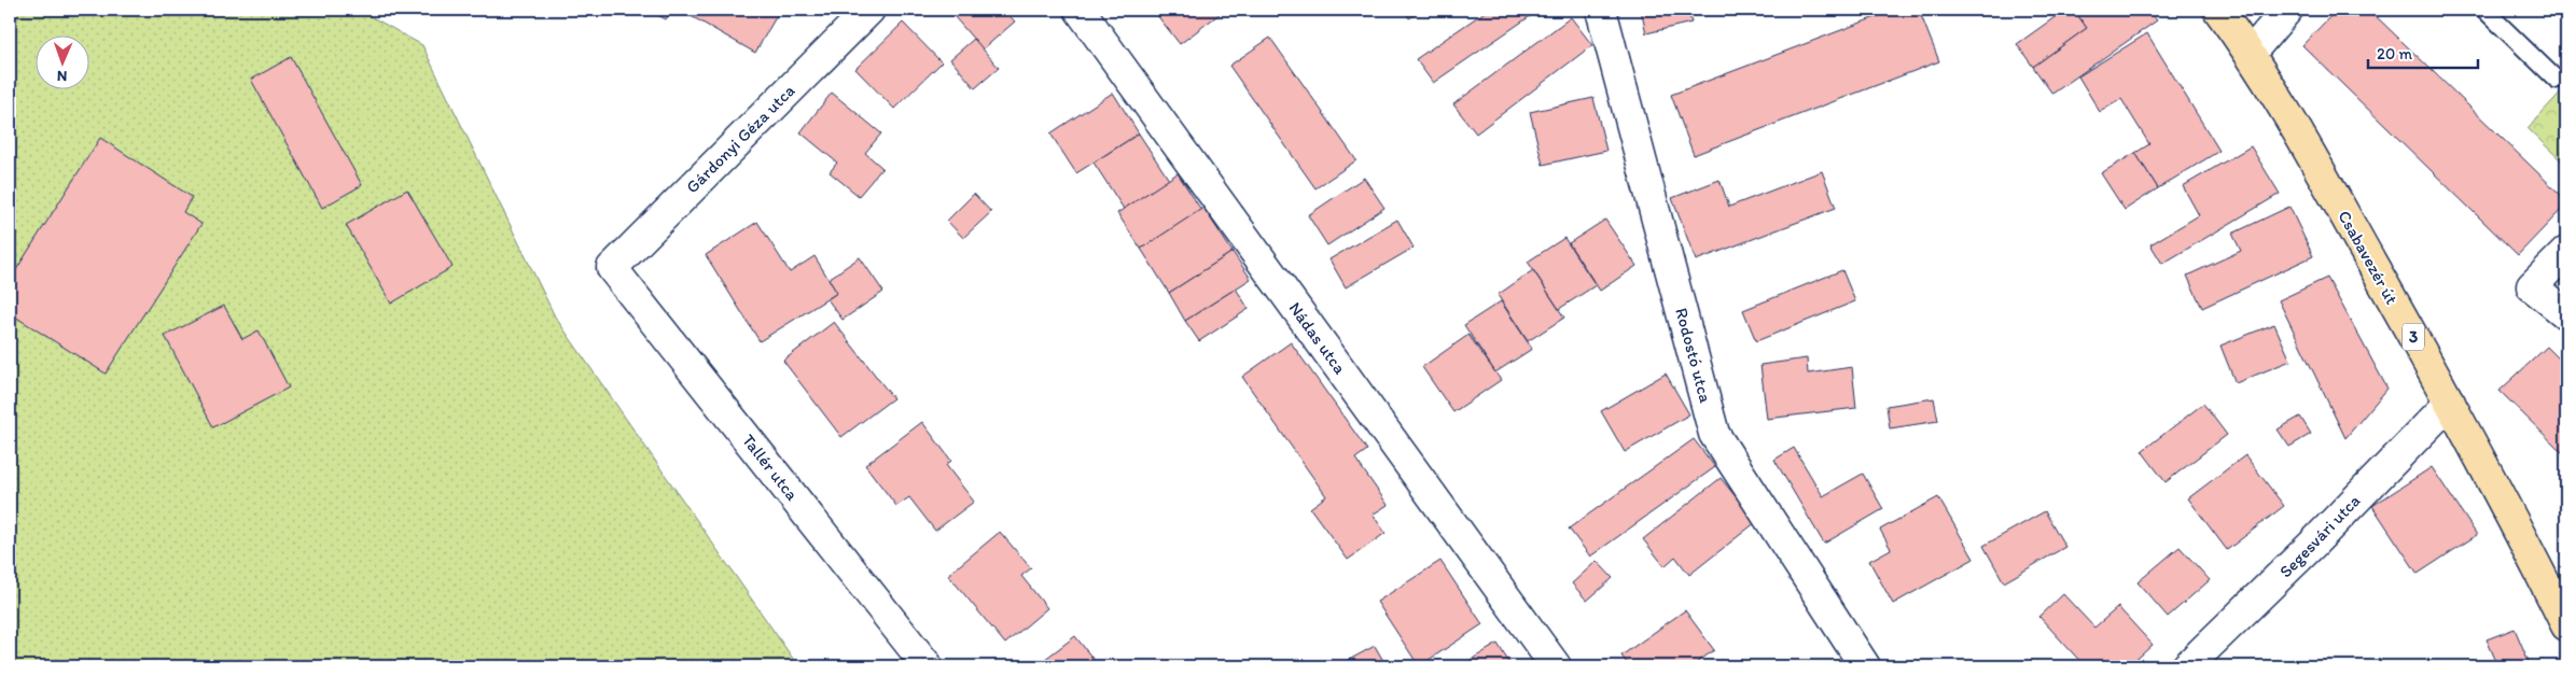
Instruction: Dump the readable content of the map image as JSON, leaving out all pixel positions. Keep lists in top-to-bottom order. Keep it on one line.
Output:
{"streets":{"main road":["Csabavezér út","3"],"street":["Gárdonyi Géza utca","Nádas utca","Rodostó utca","Tallér utca","Segesvári utca"]},"crossings":[["Gárdonyi Géza utca","Tallér utca"],["Csabavezér út","Segesvári utca"]],"scale_bar":"20 m","north":"bottom"}
